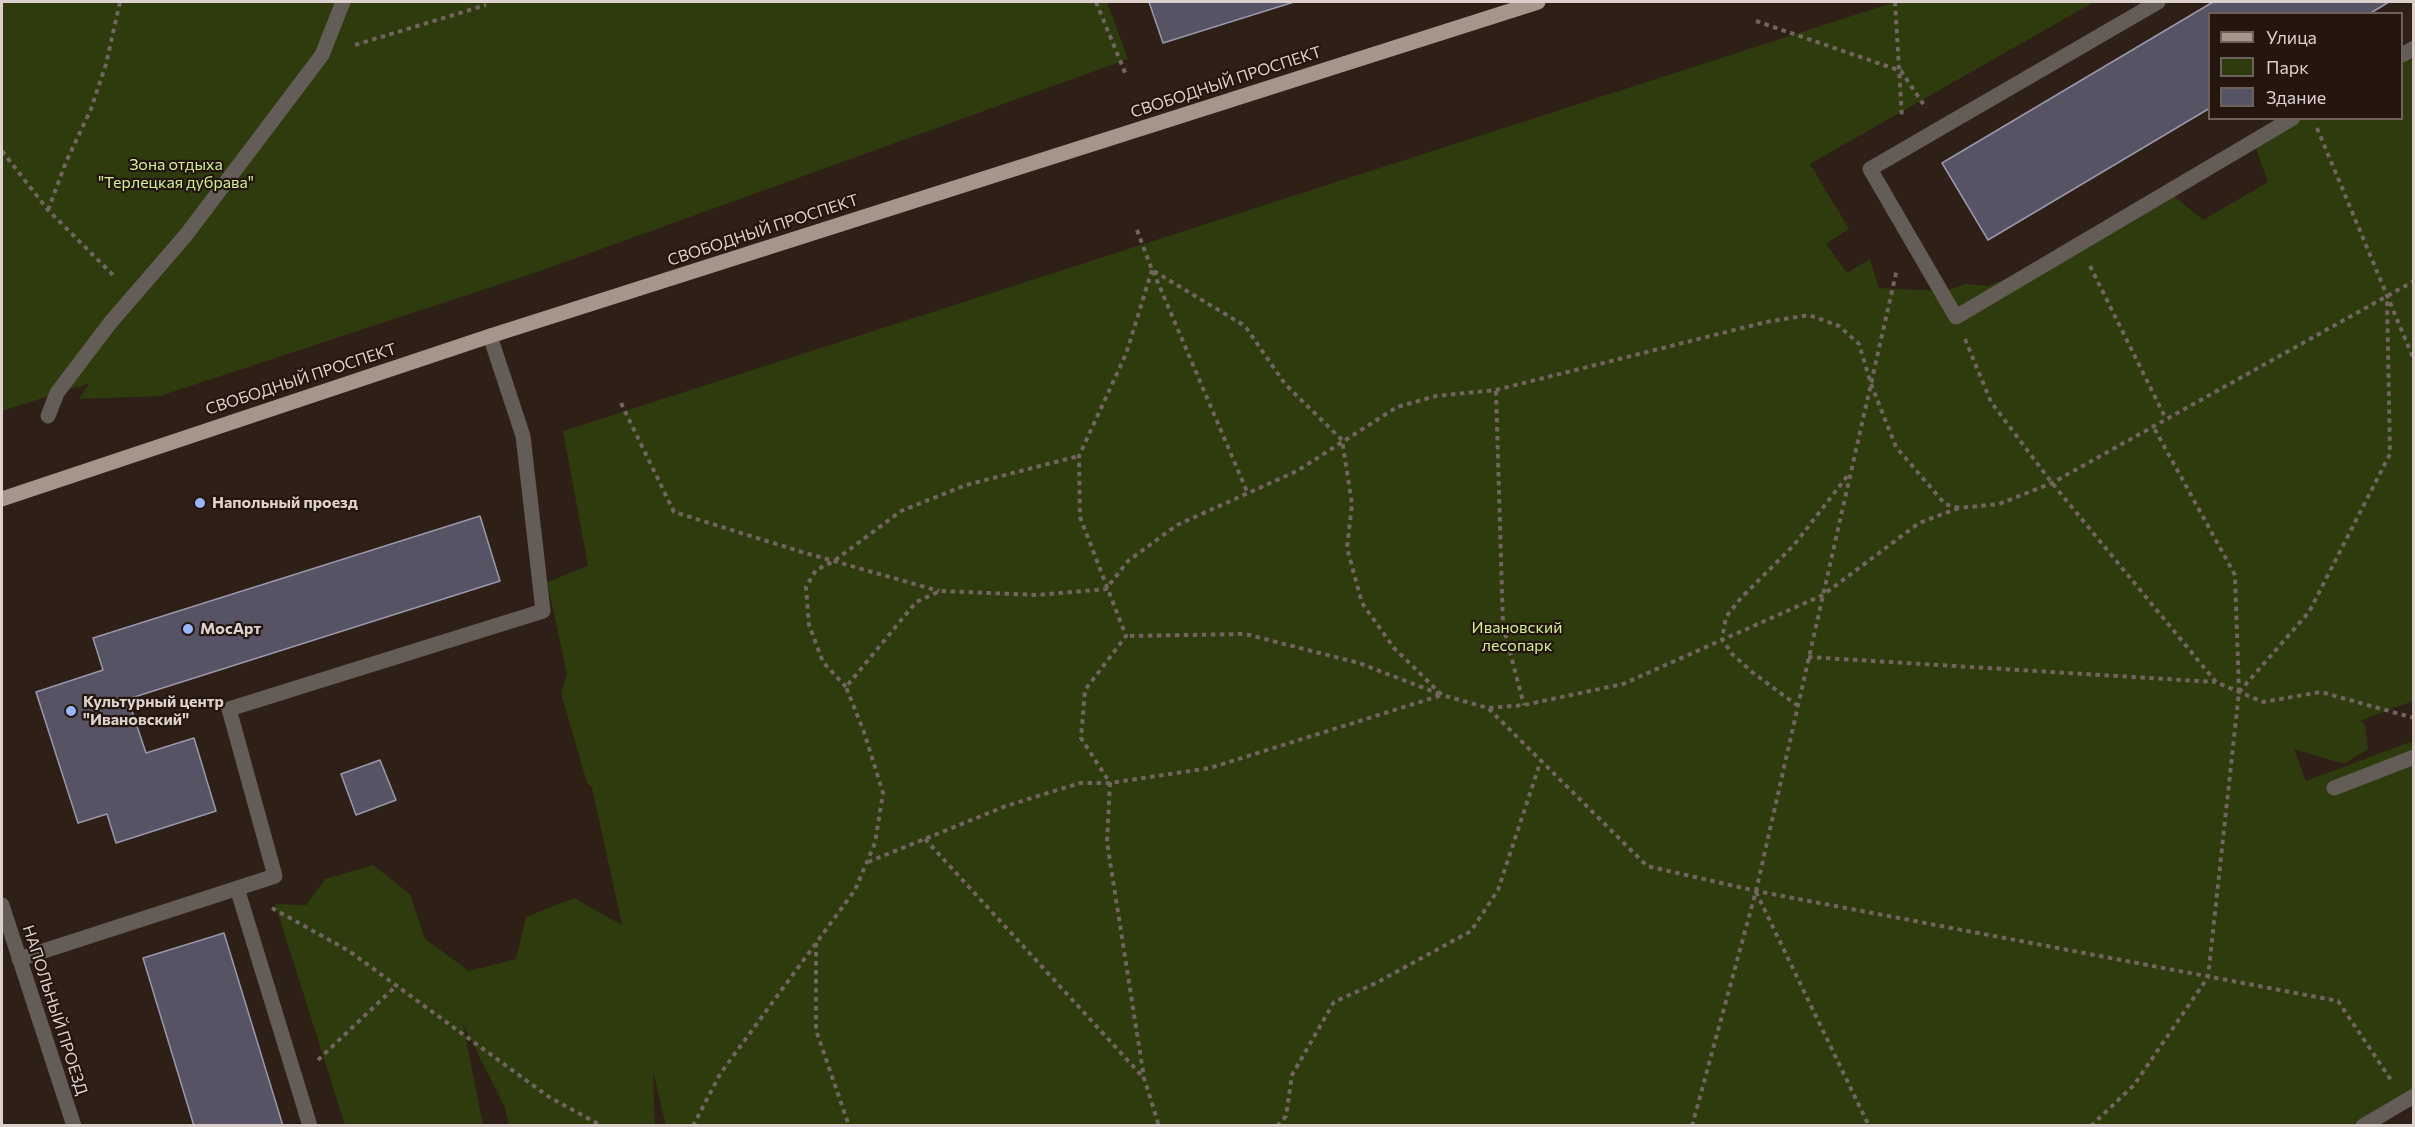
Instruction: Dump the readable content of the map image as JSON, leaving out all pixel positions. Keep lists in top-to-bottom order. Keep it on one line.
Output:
{"streets":{"main road":["СВОБОДНЫЙ ПРОСПЕКТ"],"street":["НАПОЛЬНЫЙ ПРОЕЗД"]},"parks":["Зона отдыха \"Терлецкая дубрава\"","Ивановский лесопарк"],"places":["Напольный проезд","МосАрт","Культурный центр \"Ивановский\""],"legend":["Улица","Парк","Здание"]}
